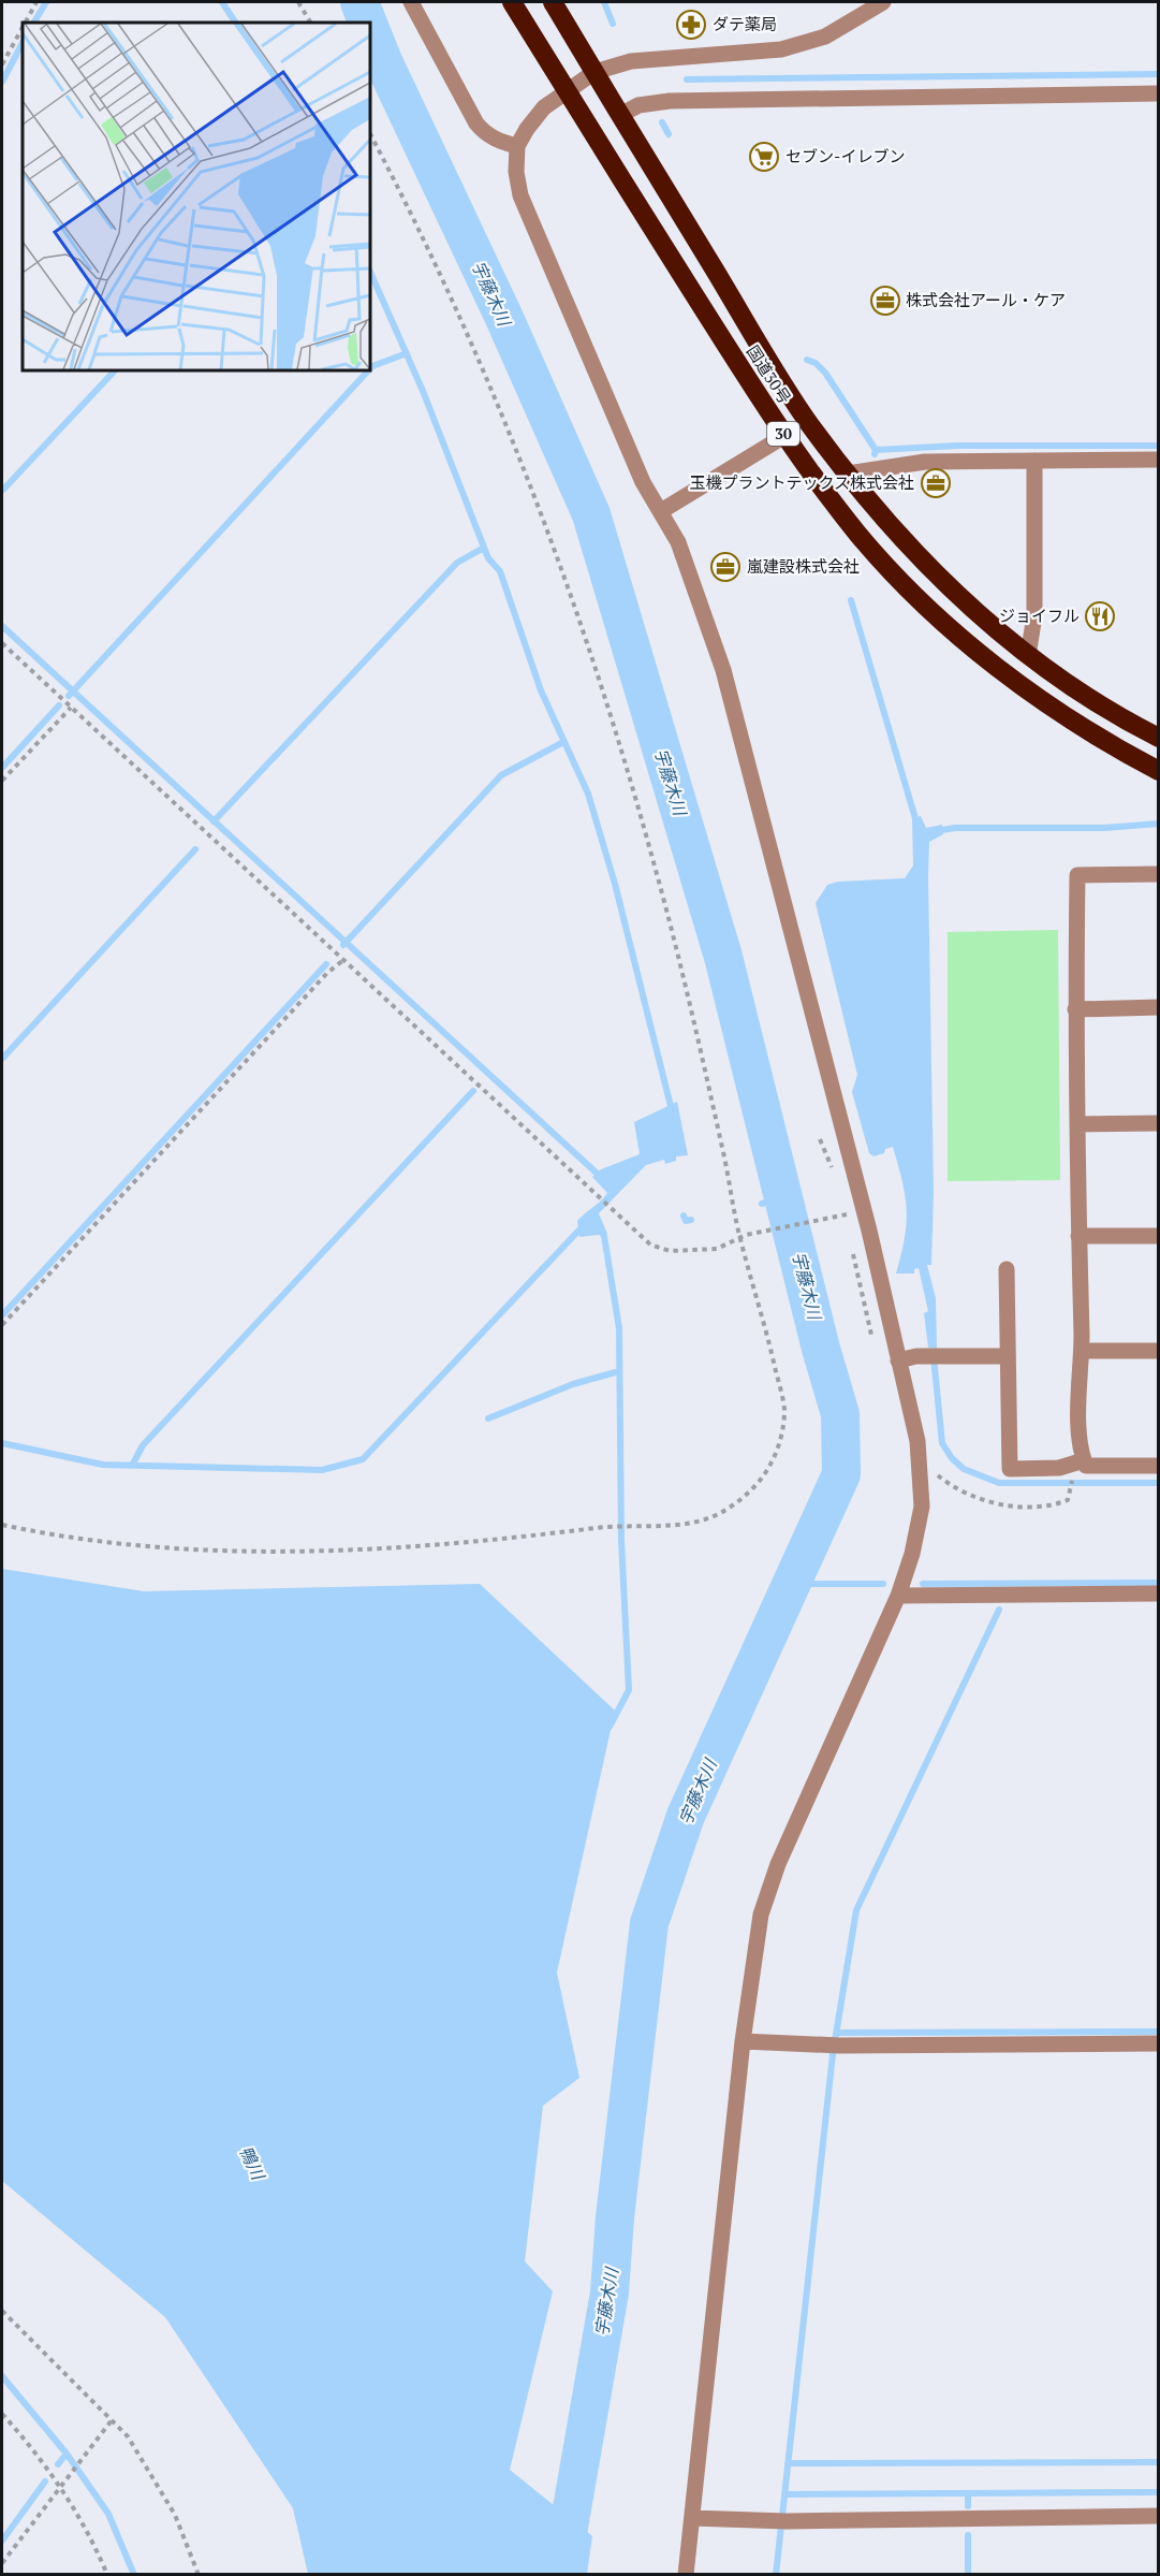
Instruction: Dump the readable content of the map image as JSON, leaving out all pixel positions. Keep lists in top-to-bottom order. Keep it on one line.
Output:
{"streets":{"highway":["国道30号","30"]},"water":["宇藤木川","鴨川"],"places":{"pharmacy":["ダテ薬局"],"supermarket":["セブン-イレブン"],"office":["株式会社アール・ケア","玉機プラントテックス株式会社","嵐建設株式会社"],"restaurant":["ジョイフル"]}}
